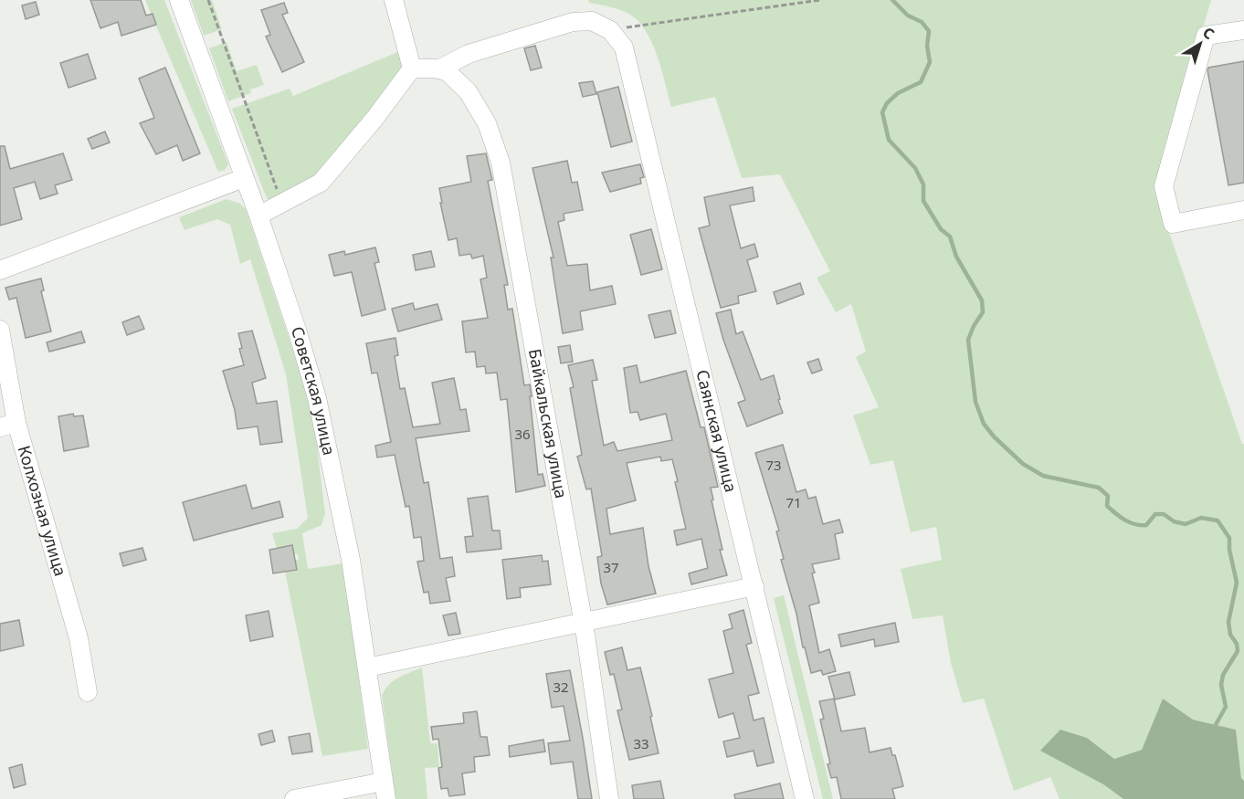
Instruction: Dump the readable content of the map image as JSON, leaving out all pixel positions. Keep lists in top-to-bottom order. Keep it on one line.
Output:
{"streets":{"street":["Советская улица","Байкальская улица","Саянская улица","Колхозная улица"]},"house_numbers":["36","73","71","37","32","33"],"north":"top right"}
